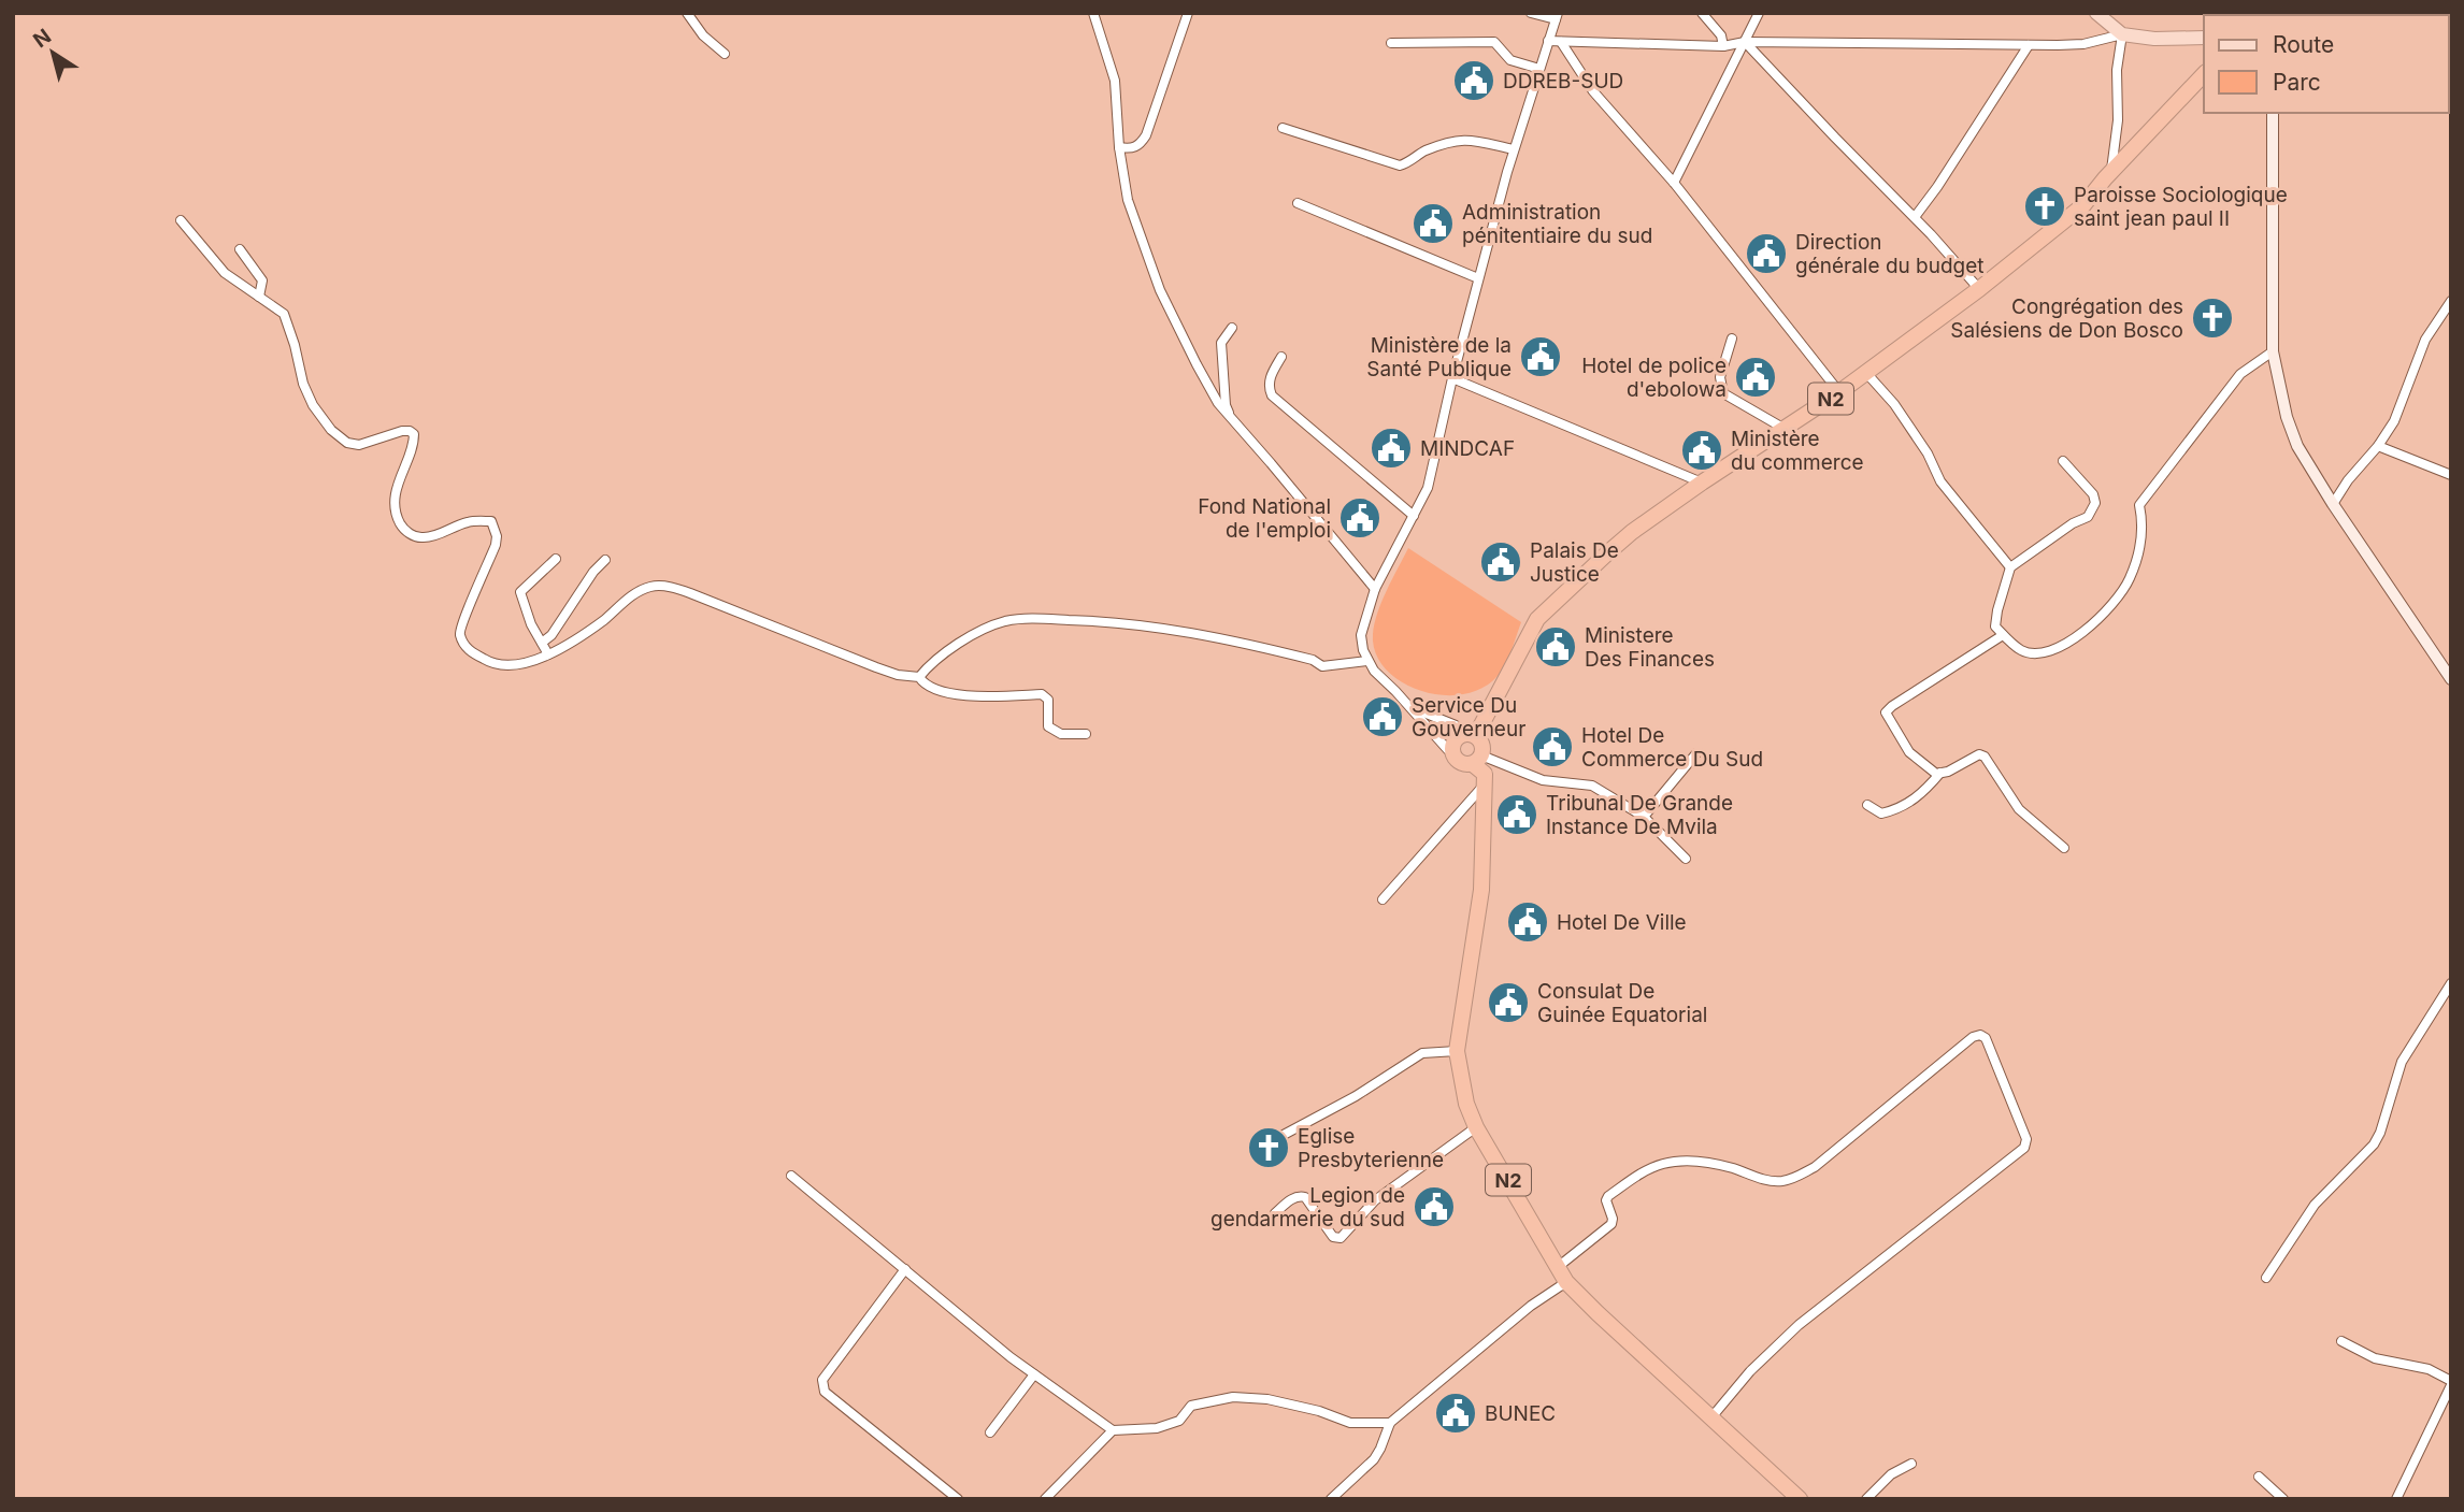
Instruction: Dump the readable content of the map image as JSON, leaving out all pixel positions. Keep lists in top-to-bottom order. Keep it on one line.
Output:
{"streets":{"highway":["N2"]},"places":{"public building":["DDREB-SUD","Administration pénitentiaire du sud","Direction générale du budget","Ministère de la Santé Publique","Hotel de police d'ebolowa","MINDCAF","Ministère du commerce","Fond National de l'emploi","Palais De Justice","Ministere Des Finances","Service Du Gouverneur","Hotel De Commerce Du Sud","Tribunal De Grande Instance De Mvila","Hotel De Ville","Consulat De Guinée Equatorial","Legion de gendarmerie du sud","BUNEC"],"church":["Paroisse Sociologique saint jean paul II","Congrégation des Salésiens de Don Bosco","Eglise Presbyterienne"]},"legend":["Route","Parc"],"north":"top left"}
